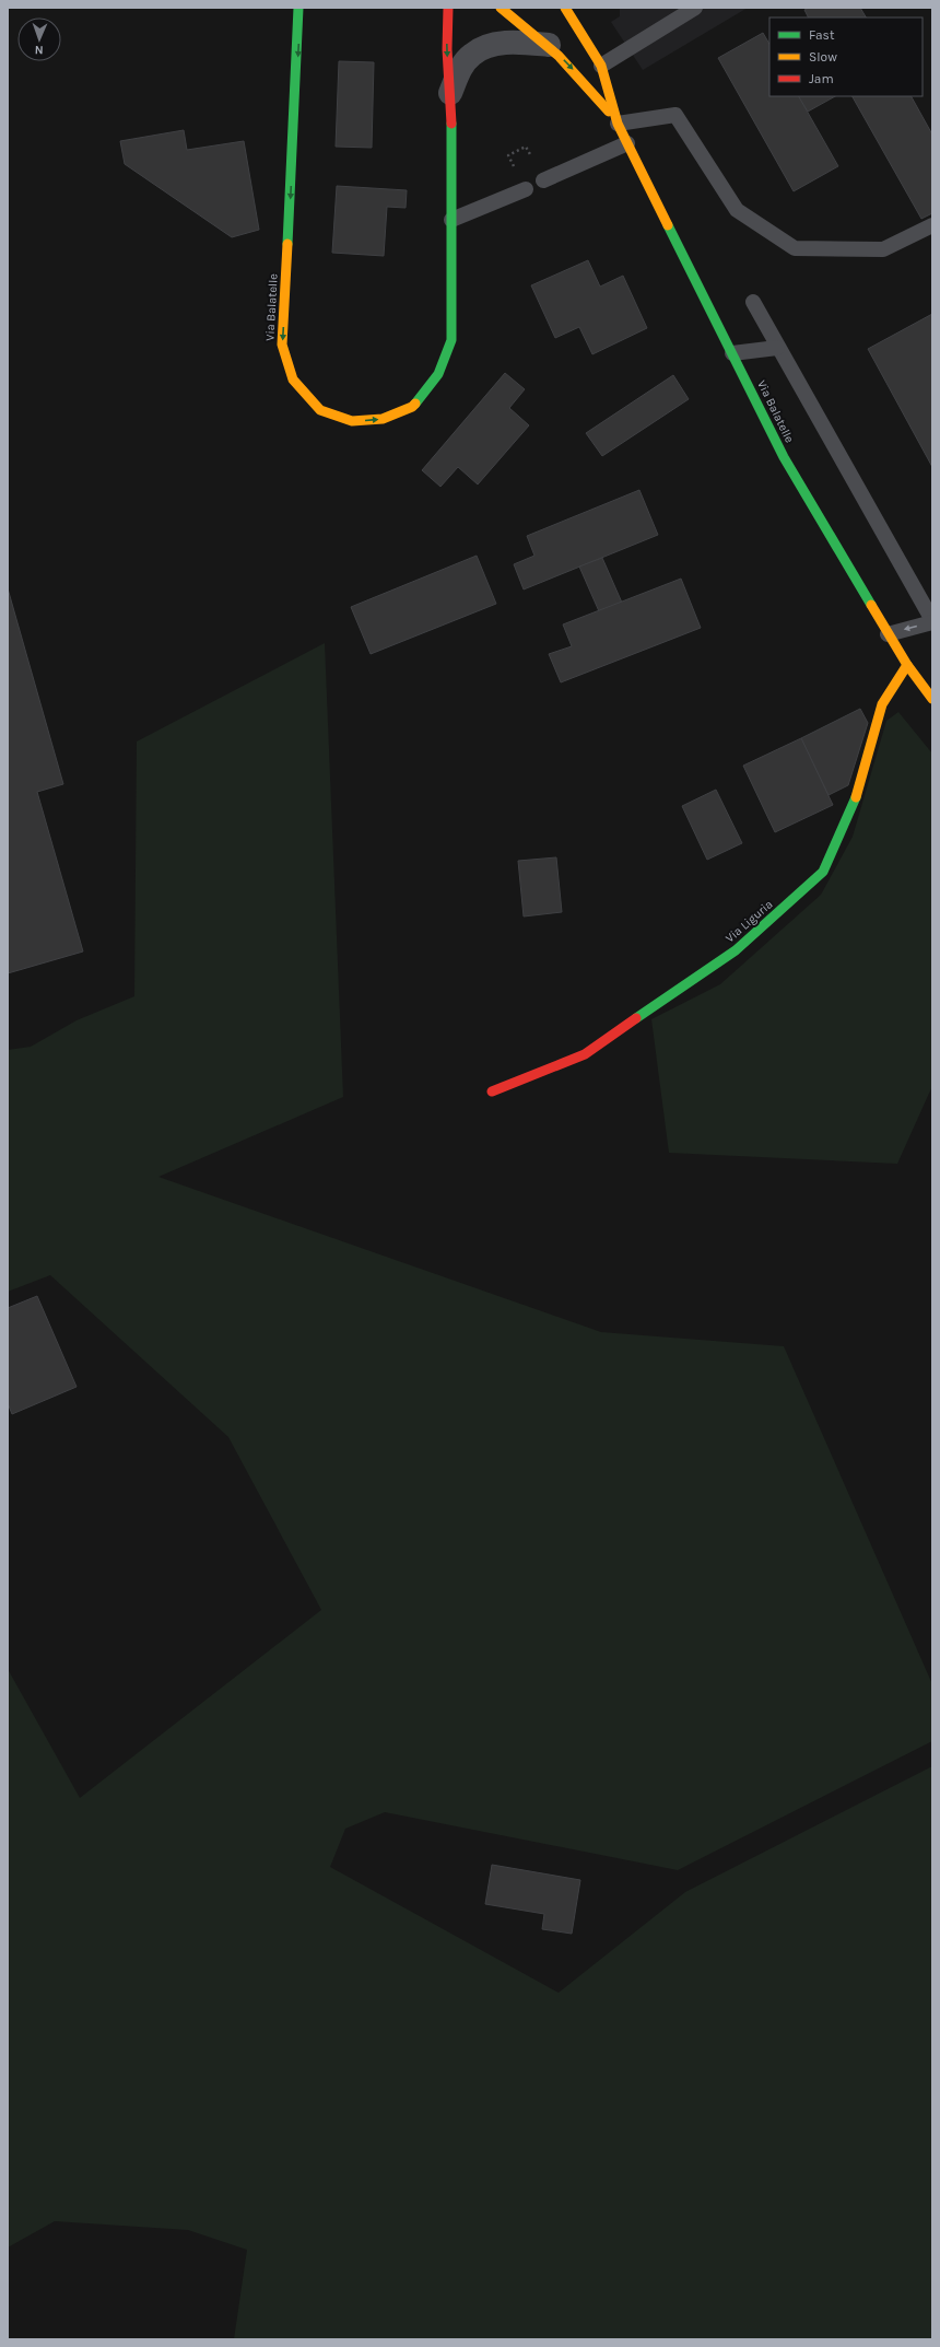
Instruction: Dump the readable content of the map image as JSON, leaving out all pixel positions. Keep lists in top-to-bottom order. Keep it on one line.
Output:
{"streets":{"street":["Via Balatelle","Via Liguria"]},"crossings":[["Via Balatelle","Via Liguria"]],"legend":["Fast","Slow","Jam"],"north":"bottom"}
